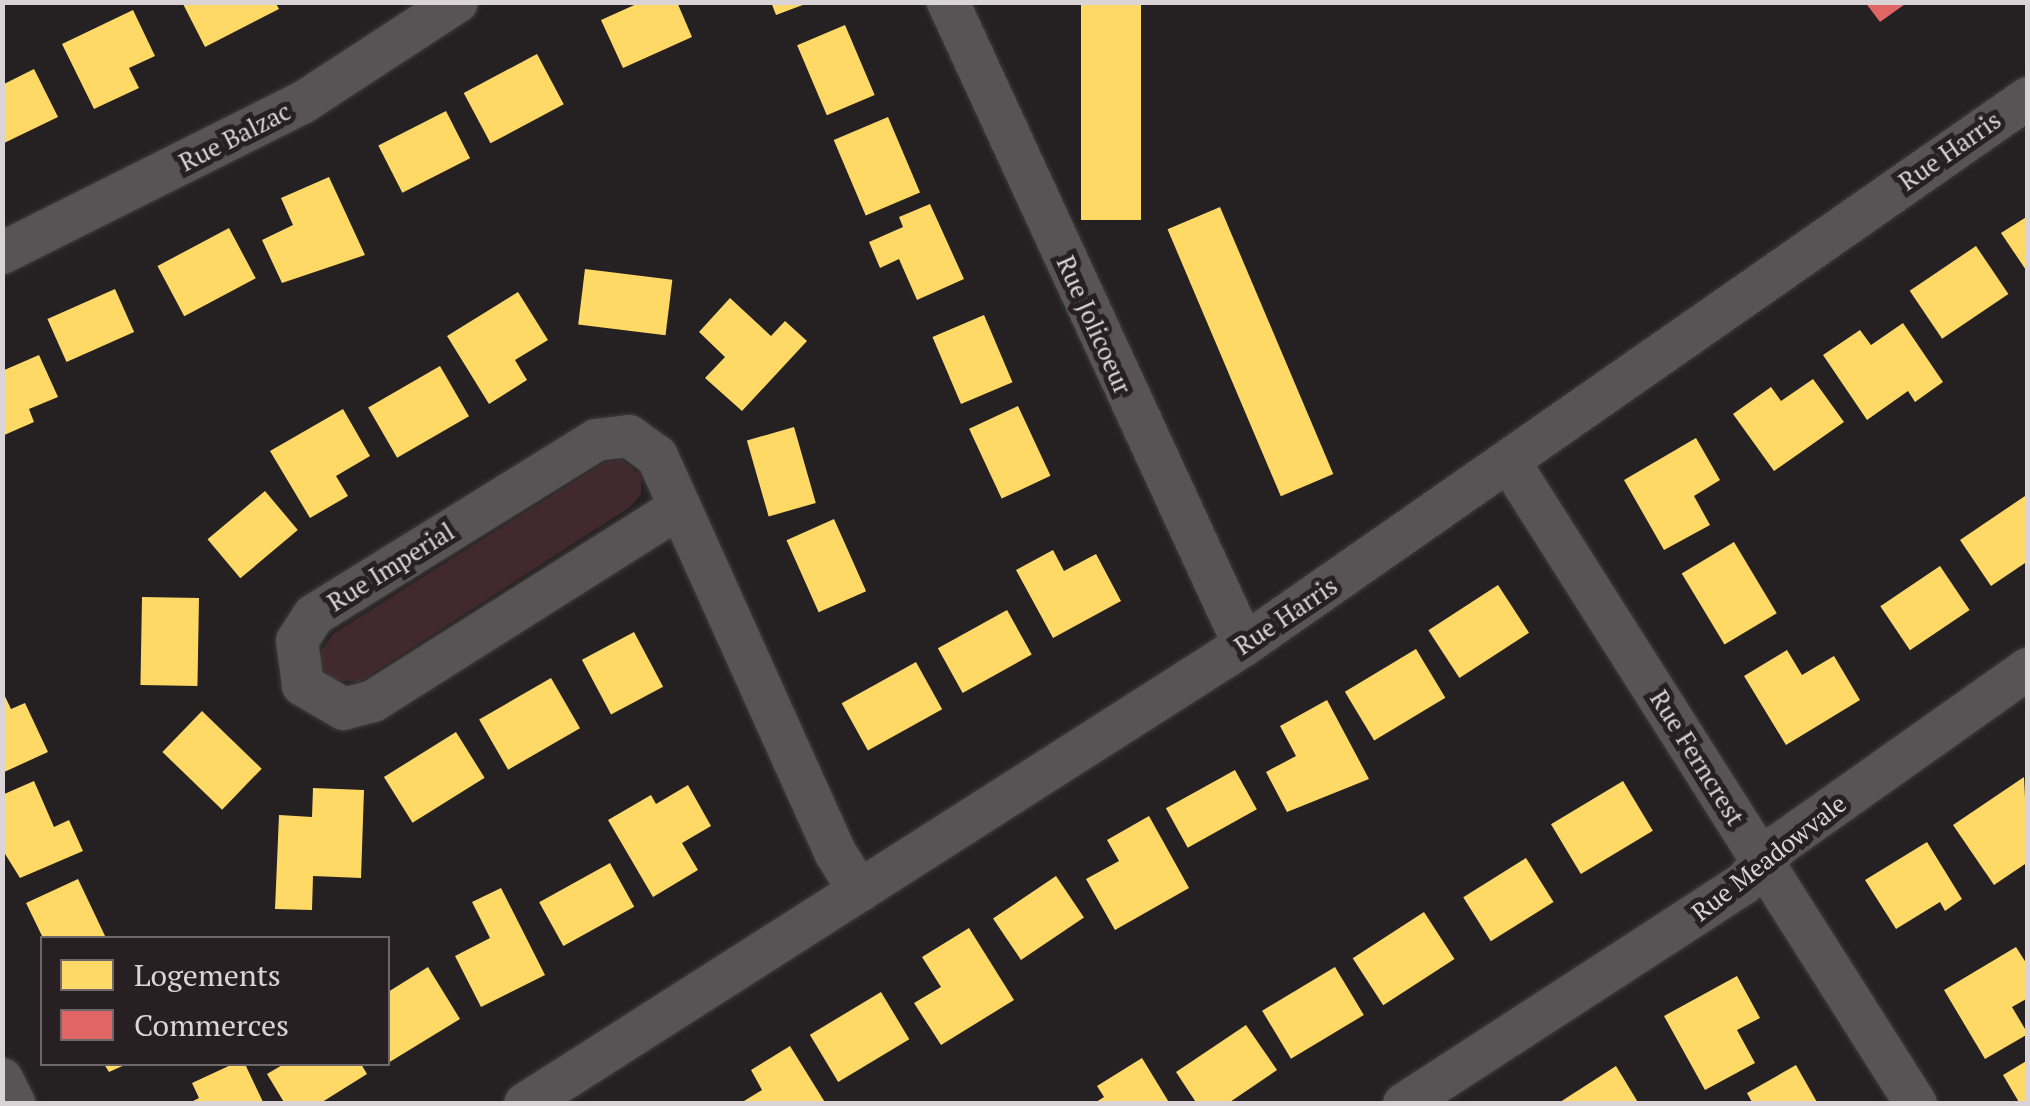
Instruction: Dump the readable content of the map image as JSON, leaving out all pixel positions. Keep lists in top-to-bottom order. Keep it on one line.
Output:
{"streets":{"street":["Rue Balzac","Rue Harris","Rue Jolicoeur","Rue Imperial","Rue Ferncrest","Rue Meadowvale"]},"crossings":[["Rue Harris","Rue Jolicoeur"],["Rue Harris","Rue Imperial"],["Rue Harris","Rue Ferncrest"],["Rue Ferncrest","Rue Meadowvale"]],"legend":["Logements","Commerces"]}
